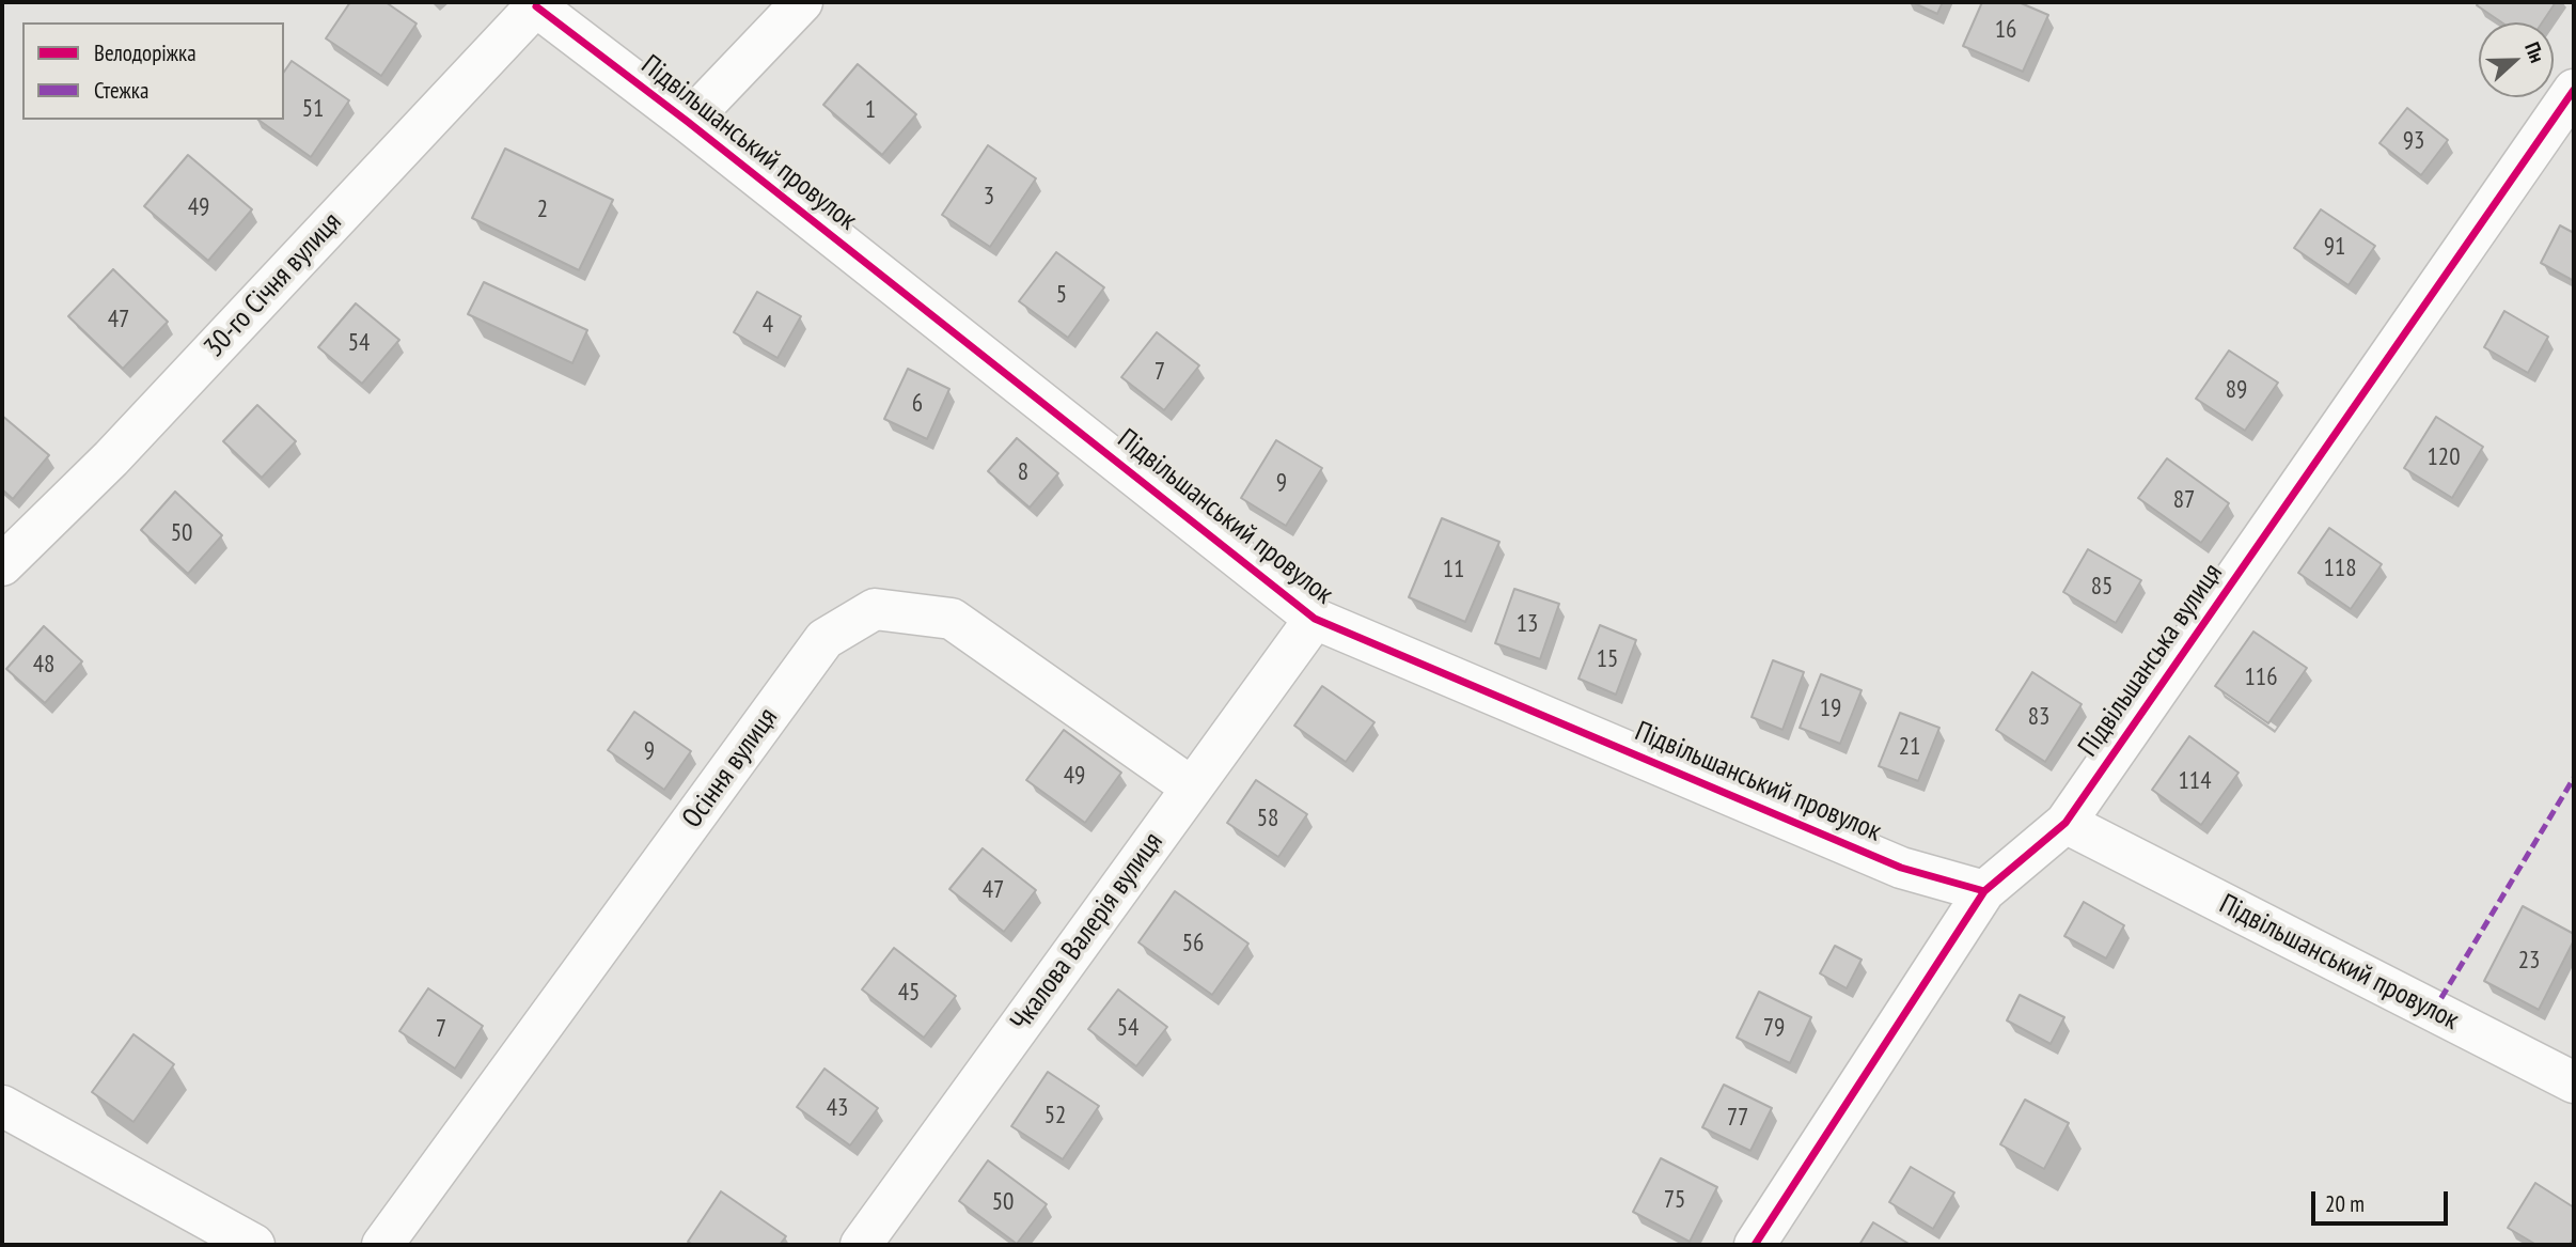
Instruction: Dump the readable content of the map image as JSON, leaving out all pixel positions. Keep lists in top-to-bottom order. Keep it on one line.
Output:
{"streets":{"street":["Підвільшанський провулок","30-го Січня вулиця","Підвільшанська вулиця","Осіння вулиця","Чкалова Валерія вулиця"]},"crossings":[["Підвільшанський провулок","30-го Січня вулиця"],["Підвільшанський провулок","Підвільшанська вулиця"],["Підвільшанський провулок","Чкалова Валерія вулиця"],["Осіння вулиця","Чкалова Валерія вулиця"]],"house_numbers":["16","51","1","93","3","49","2","91","5","47","4","54","7","89","6","120","8","9","87","50","118","11","85","13","15","48","116","19","83","21","9","49","114","58","47","56","23","45","54","79","7","43","52","77","75","50"],"legend":["Велодоріжка","Стежка"],"scale_bar":"20 m","north":"right"}
